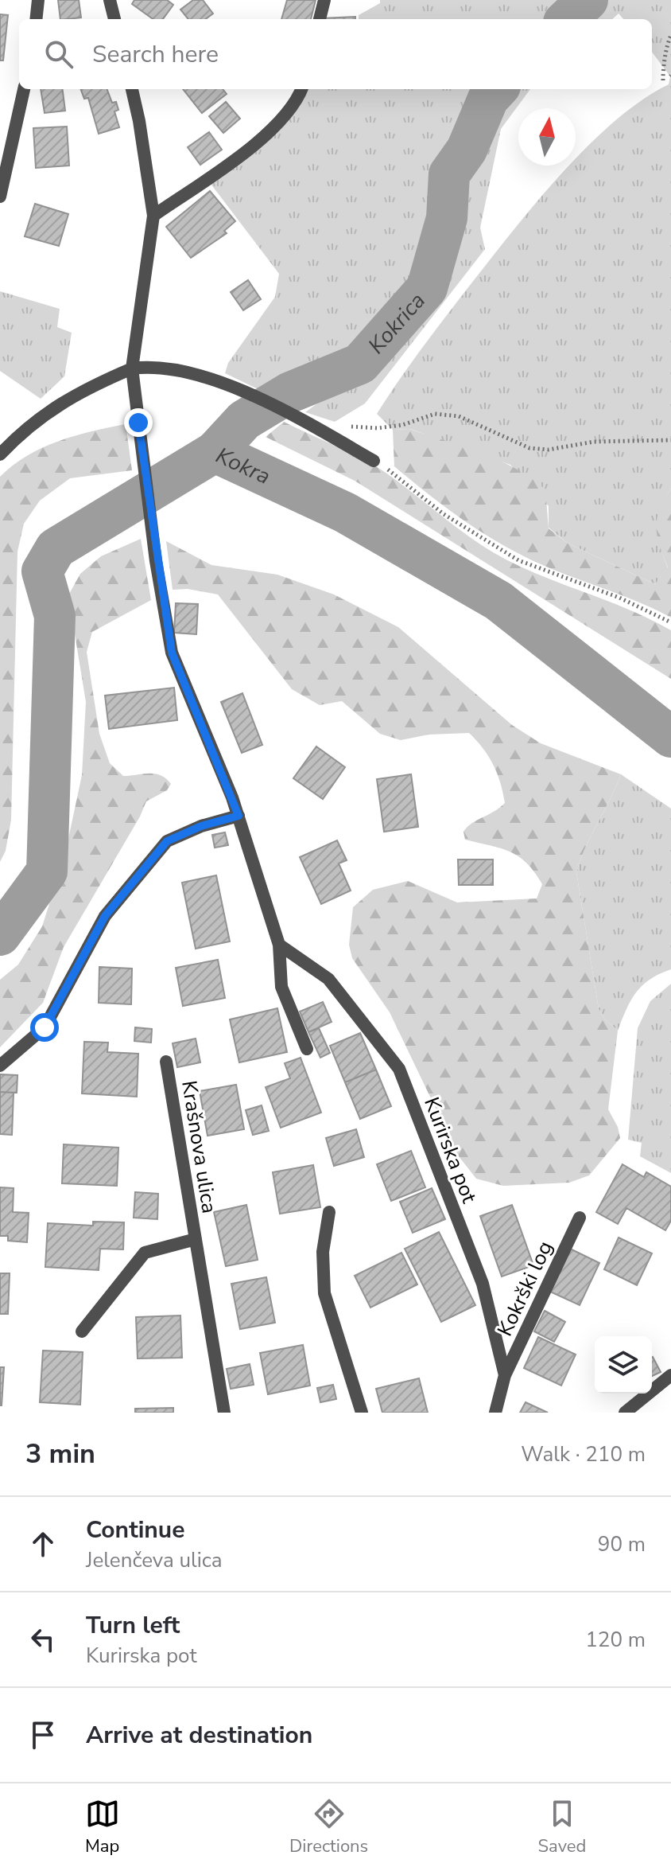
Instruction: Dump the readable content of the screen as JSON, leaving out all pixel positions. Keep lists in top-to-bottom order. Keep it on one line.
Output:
{"streets":{"street":["Krašnova ulica","Kurirska pot","Kokrški log"]},"crossings":[["Kurirska pot","Kokrški log"]],"water":["Kokrica","Kokra"],"north":"top","page":{"search":"Search here","heading":["3 min","Walk · 210 m"],"list":[["Continue","Jelenčeva ulica","90 m"],["Turn left","Kurirska pot","120 m"],"Arrive at destination"],"nav":["Map","Directions","Saved"]}}
